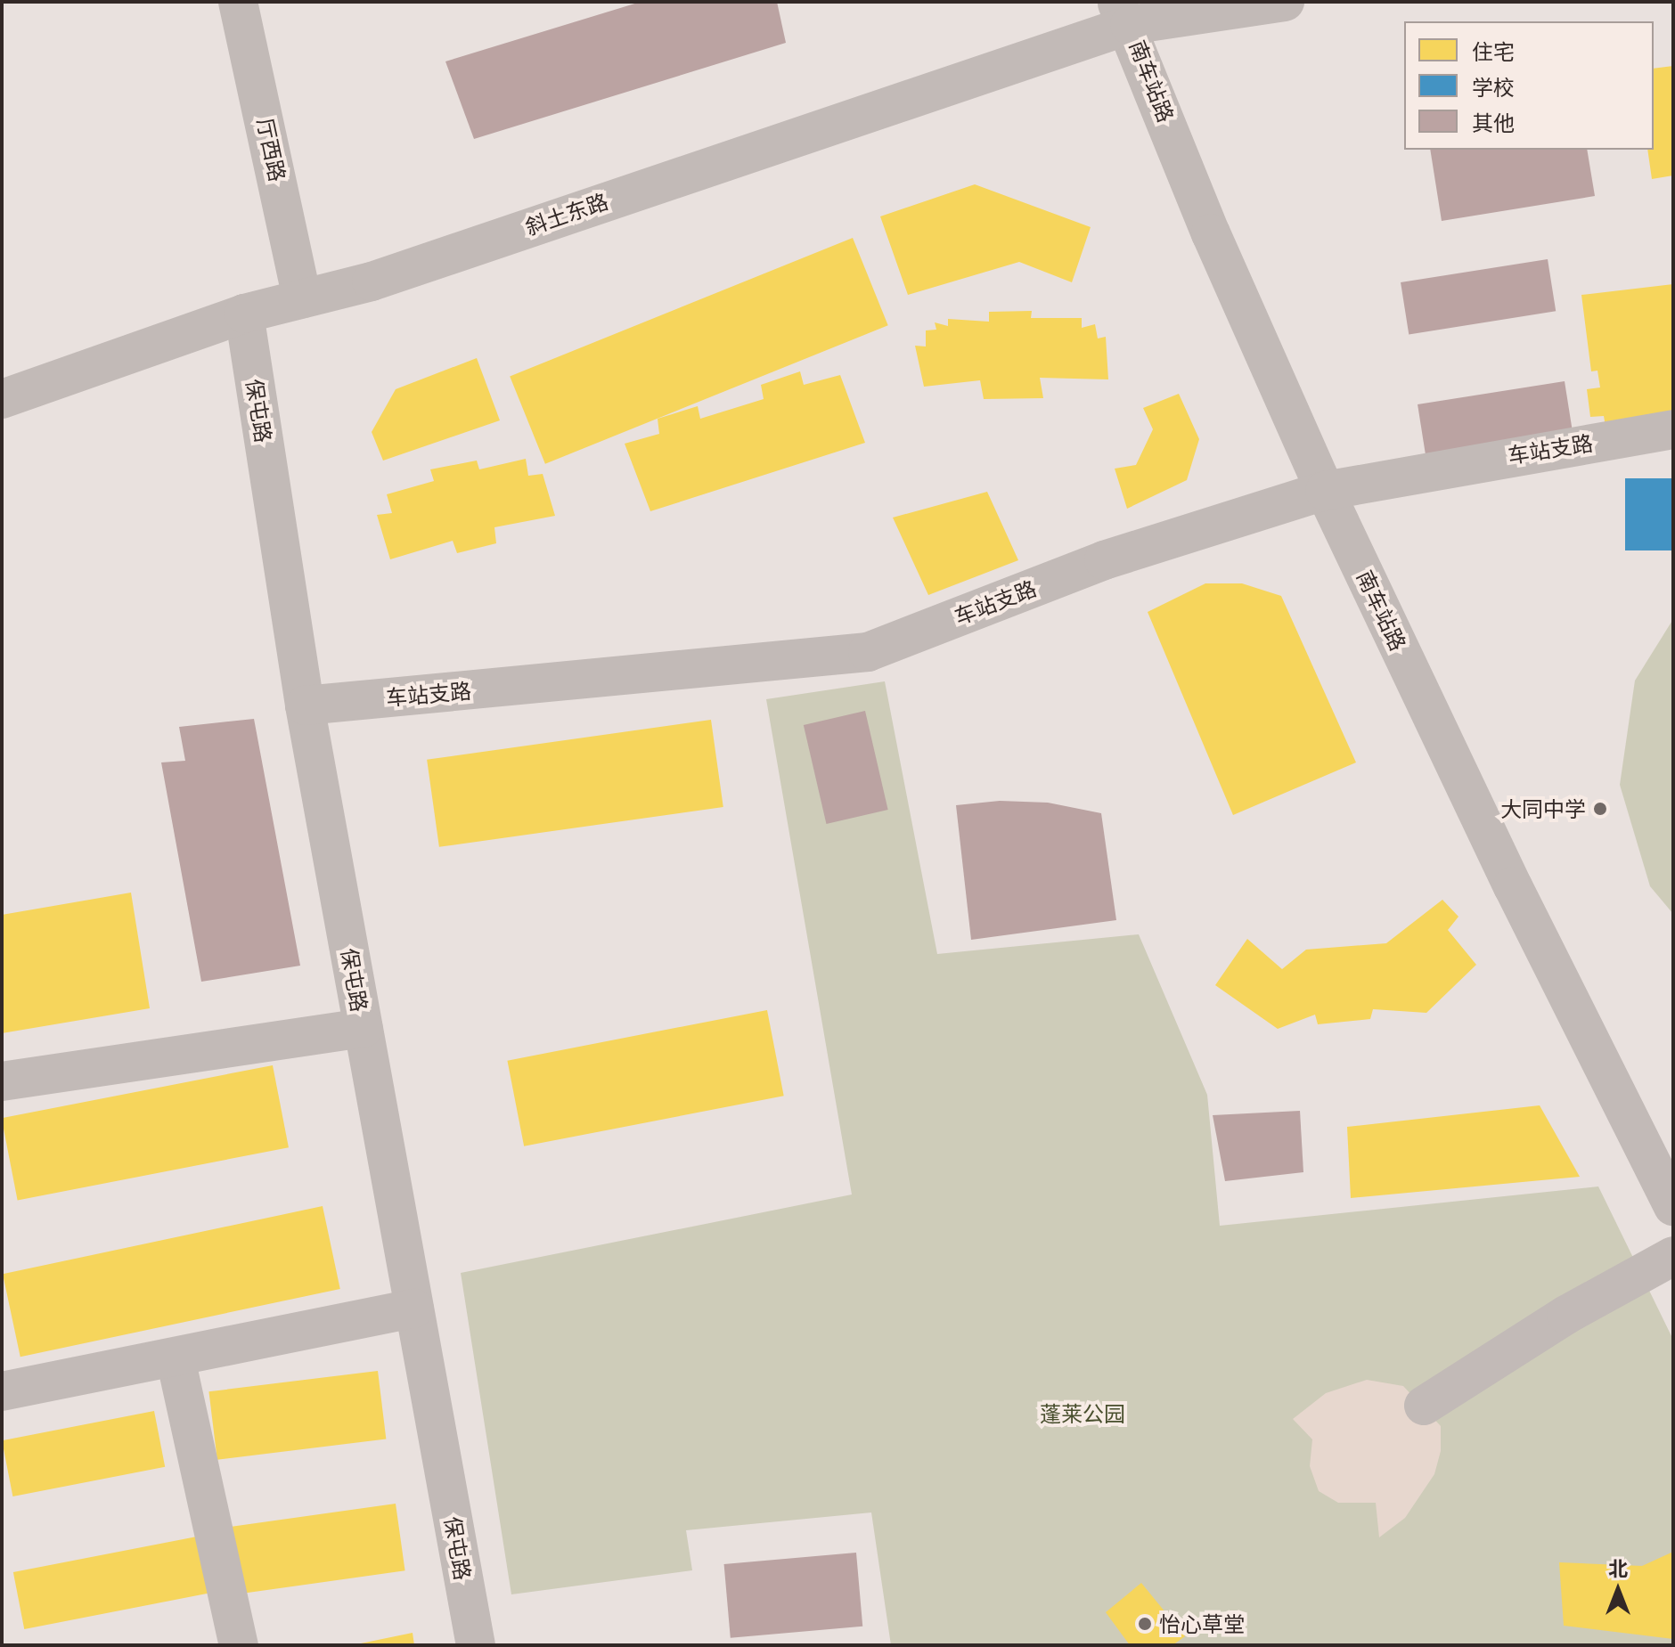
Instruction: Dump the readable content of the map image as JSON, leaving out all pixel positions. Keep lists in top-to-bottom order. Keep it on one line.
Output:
{"streets":{"street":["南车站路","厅西路","斜土东路","保屯路","车站支路"]},"crossings":[["南车站路","斜土东路"],["南车站路","车站支路"],["厅西路","斜土东路"],["斜土东路","保屯路"],["保屯路","车站支路"]],"parks":["蓬莱公园"],"places":["大同中学","怡心草堂"],"legend":["住宅","学校","其他"],"north":"top"}
